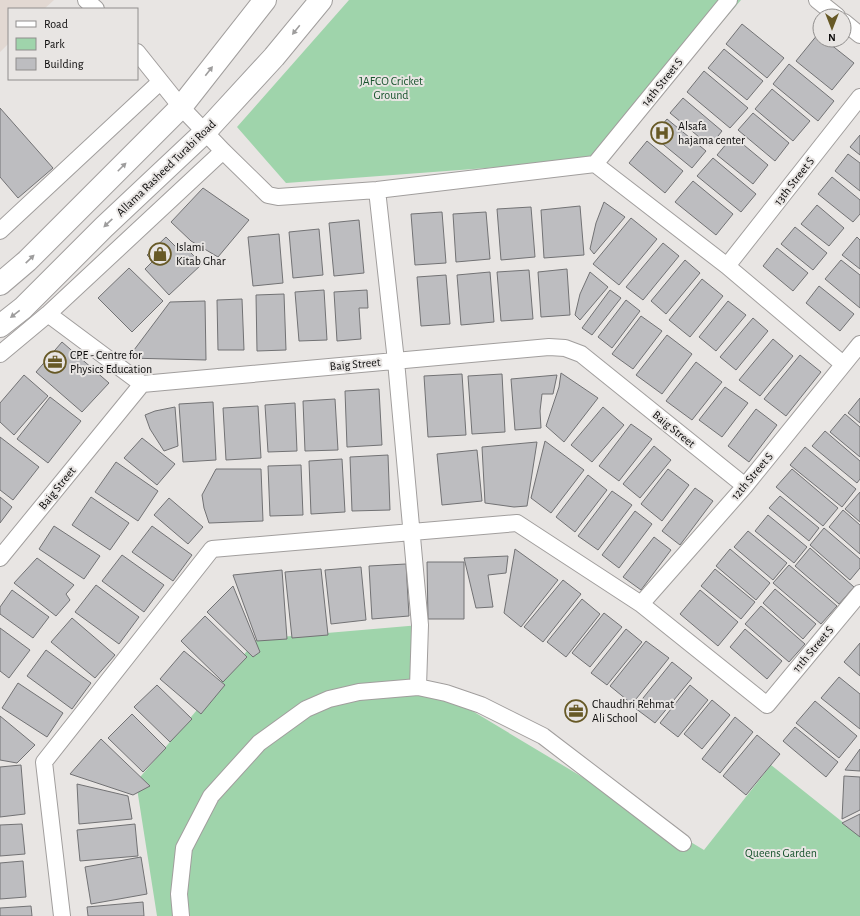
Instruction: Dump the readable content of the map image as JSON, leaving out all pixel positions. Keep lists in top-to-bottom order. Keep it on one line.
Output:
{"streets":{"main road":["Allama Rasheed Turabi Road"],"street":["14th Street S","13th Street S","Baig Street","12th Street S","11th Street S"]},"crossings":[["Baig Street","12th Street S"],["12th Street S","11th Street S"]],"parks":["JAFCO Cricket Ground","Queens Garden"],"places":{"hospital":["Alsafa hajama center"],"shop":["Islami Kitab Ghar"],"office":["CPE - Centre for Physics Education","Chaudhri Rehmat Ali School"]},"legend":["Road","Park","Building"],"north":"bottom"}
